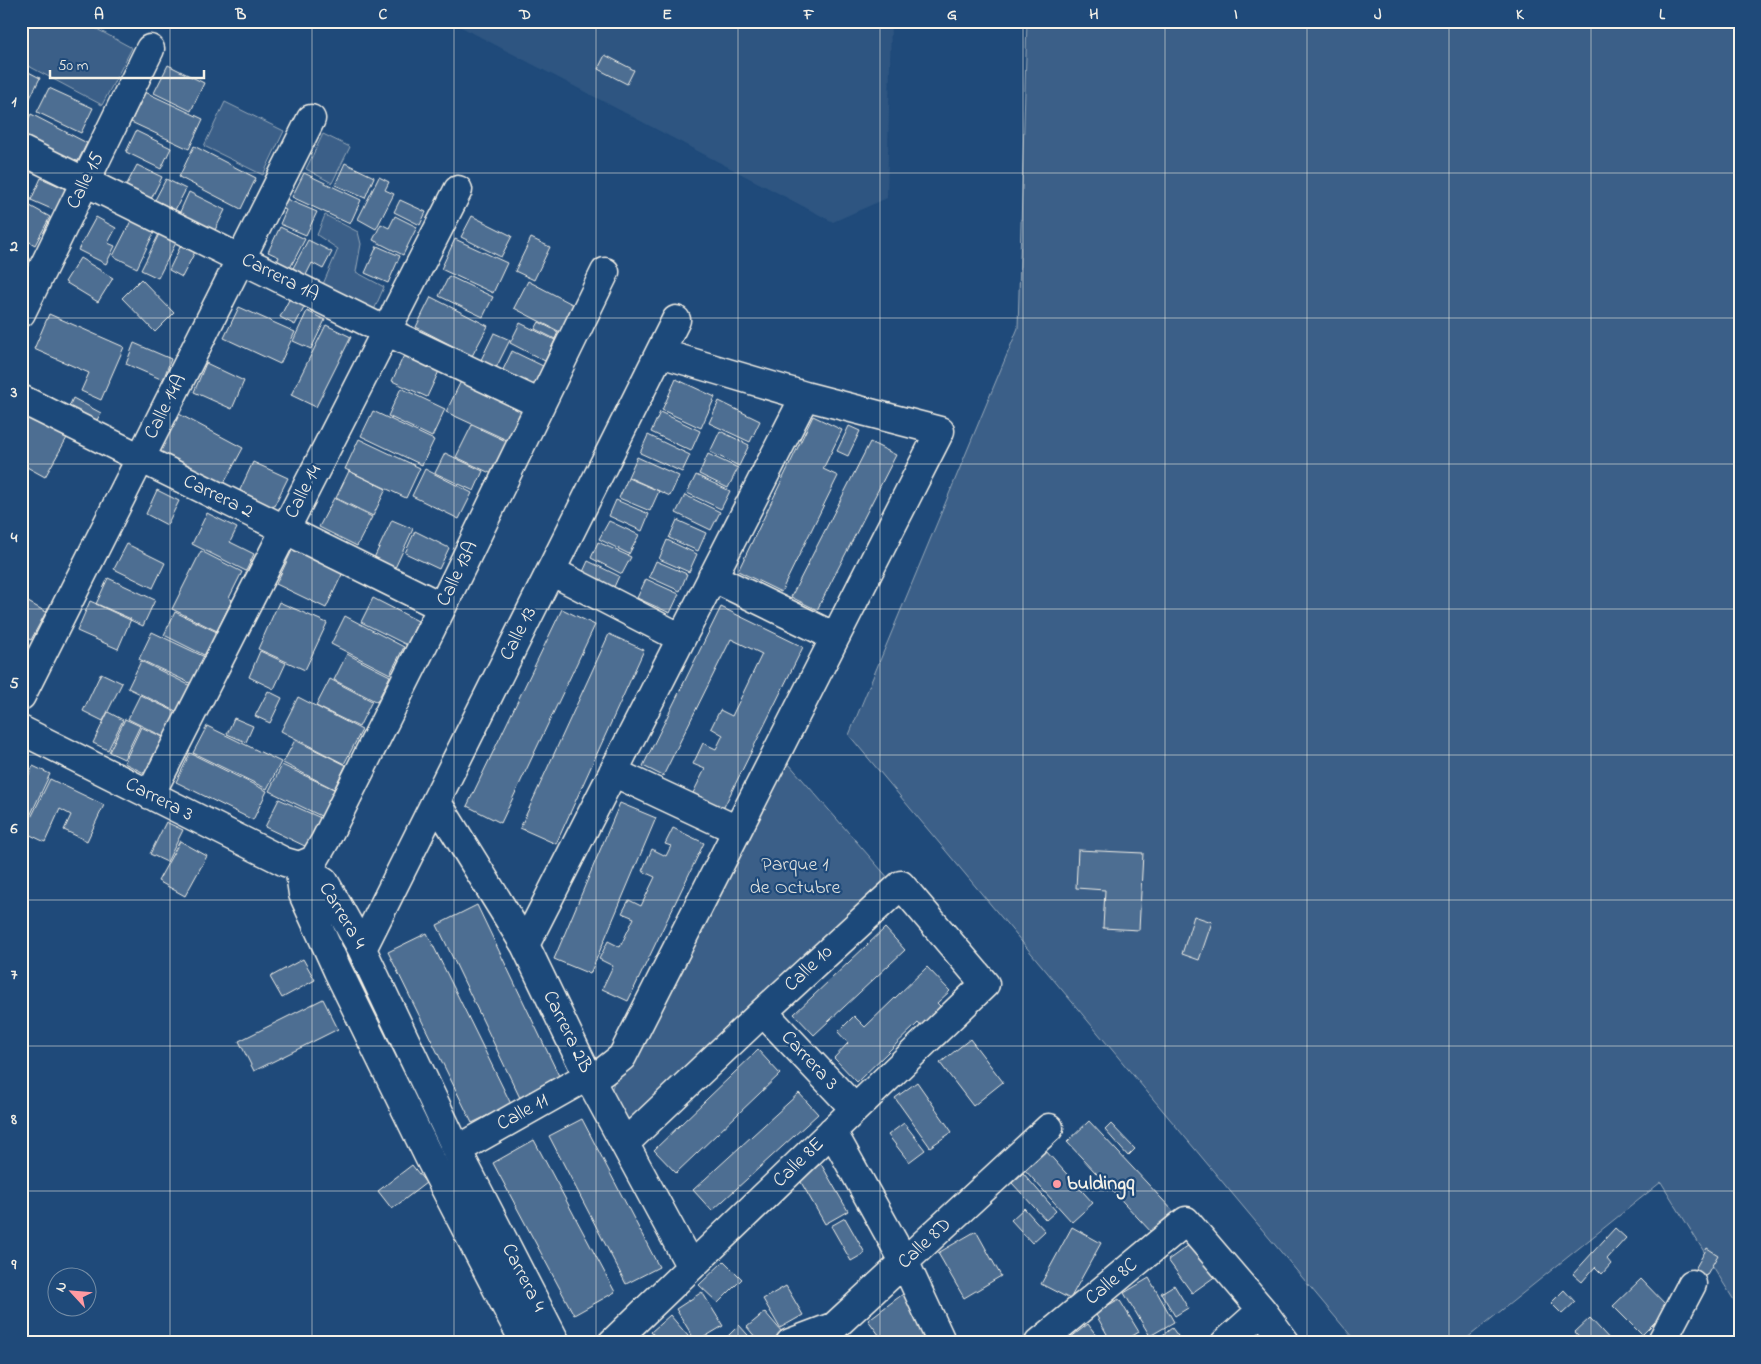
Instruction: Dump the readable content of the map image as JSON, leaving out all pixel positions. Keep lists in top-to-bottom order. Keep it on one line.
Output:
{"streets":{"street":["Calle 15","Carrera 1A","Calle 14A","Calle 14","Carrera 2","Calle 13A","Calle 13","Carrera 3","Carrera 4","Calle 10","Carrera 2B","Calle 11","Calle 8E","Calle 8D","Calle 8C"]},"crossings":[["Calle 15","Carrera 1A"],["Carrera 1A","Calle 14A"],["Carrera 1A","Calle 14"],["Carrera 1A","Calle 13A"],["Calle 14A","Carrera 2"],["Calle 14","Carrera 2"],["Calle 14","Carrera 3"],["Carrera 2","Calle 13A"],["Calle 13A","Carrera 3"],["Calle 13A","Carrera 4"],["Calle 13","Carrera 4"],["Calle 13","Carrera 2B"],["Carrera 3","Carrera 4"],["Carrera 3","Calle 10"],["Carrera 3","Calle 8E"],["Carrera 4","Calle 11"],["Calle 10","Carrera 2B"],["Calle 10","Calle 8E"],["Carrera 2B","Calle 11"],["Carrera 2B","Calle 8E"]],"parks":["Parque 1 de Octubre"],"places":["buldingq"],"scale_bar":"50 m","north":"top left","grid":{"columns":["A","B","C","D","E","F","G","H","I","J","K","L"],"rows":["1","2","3","4","5","6","7","8","9"]}}
